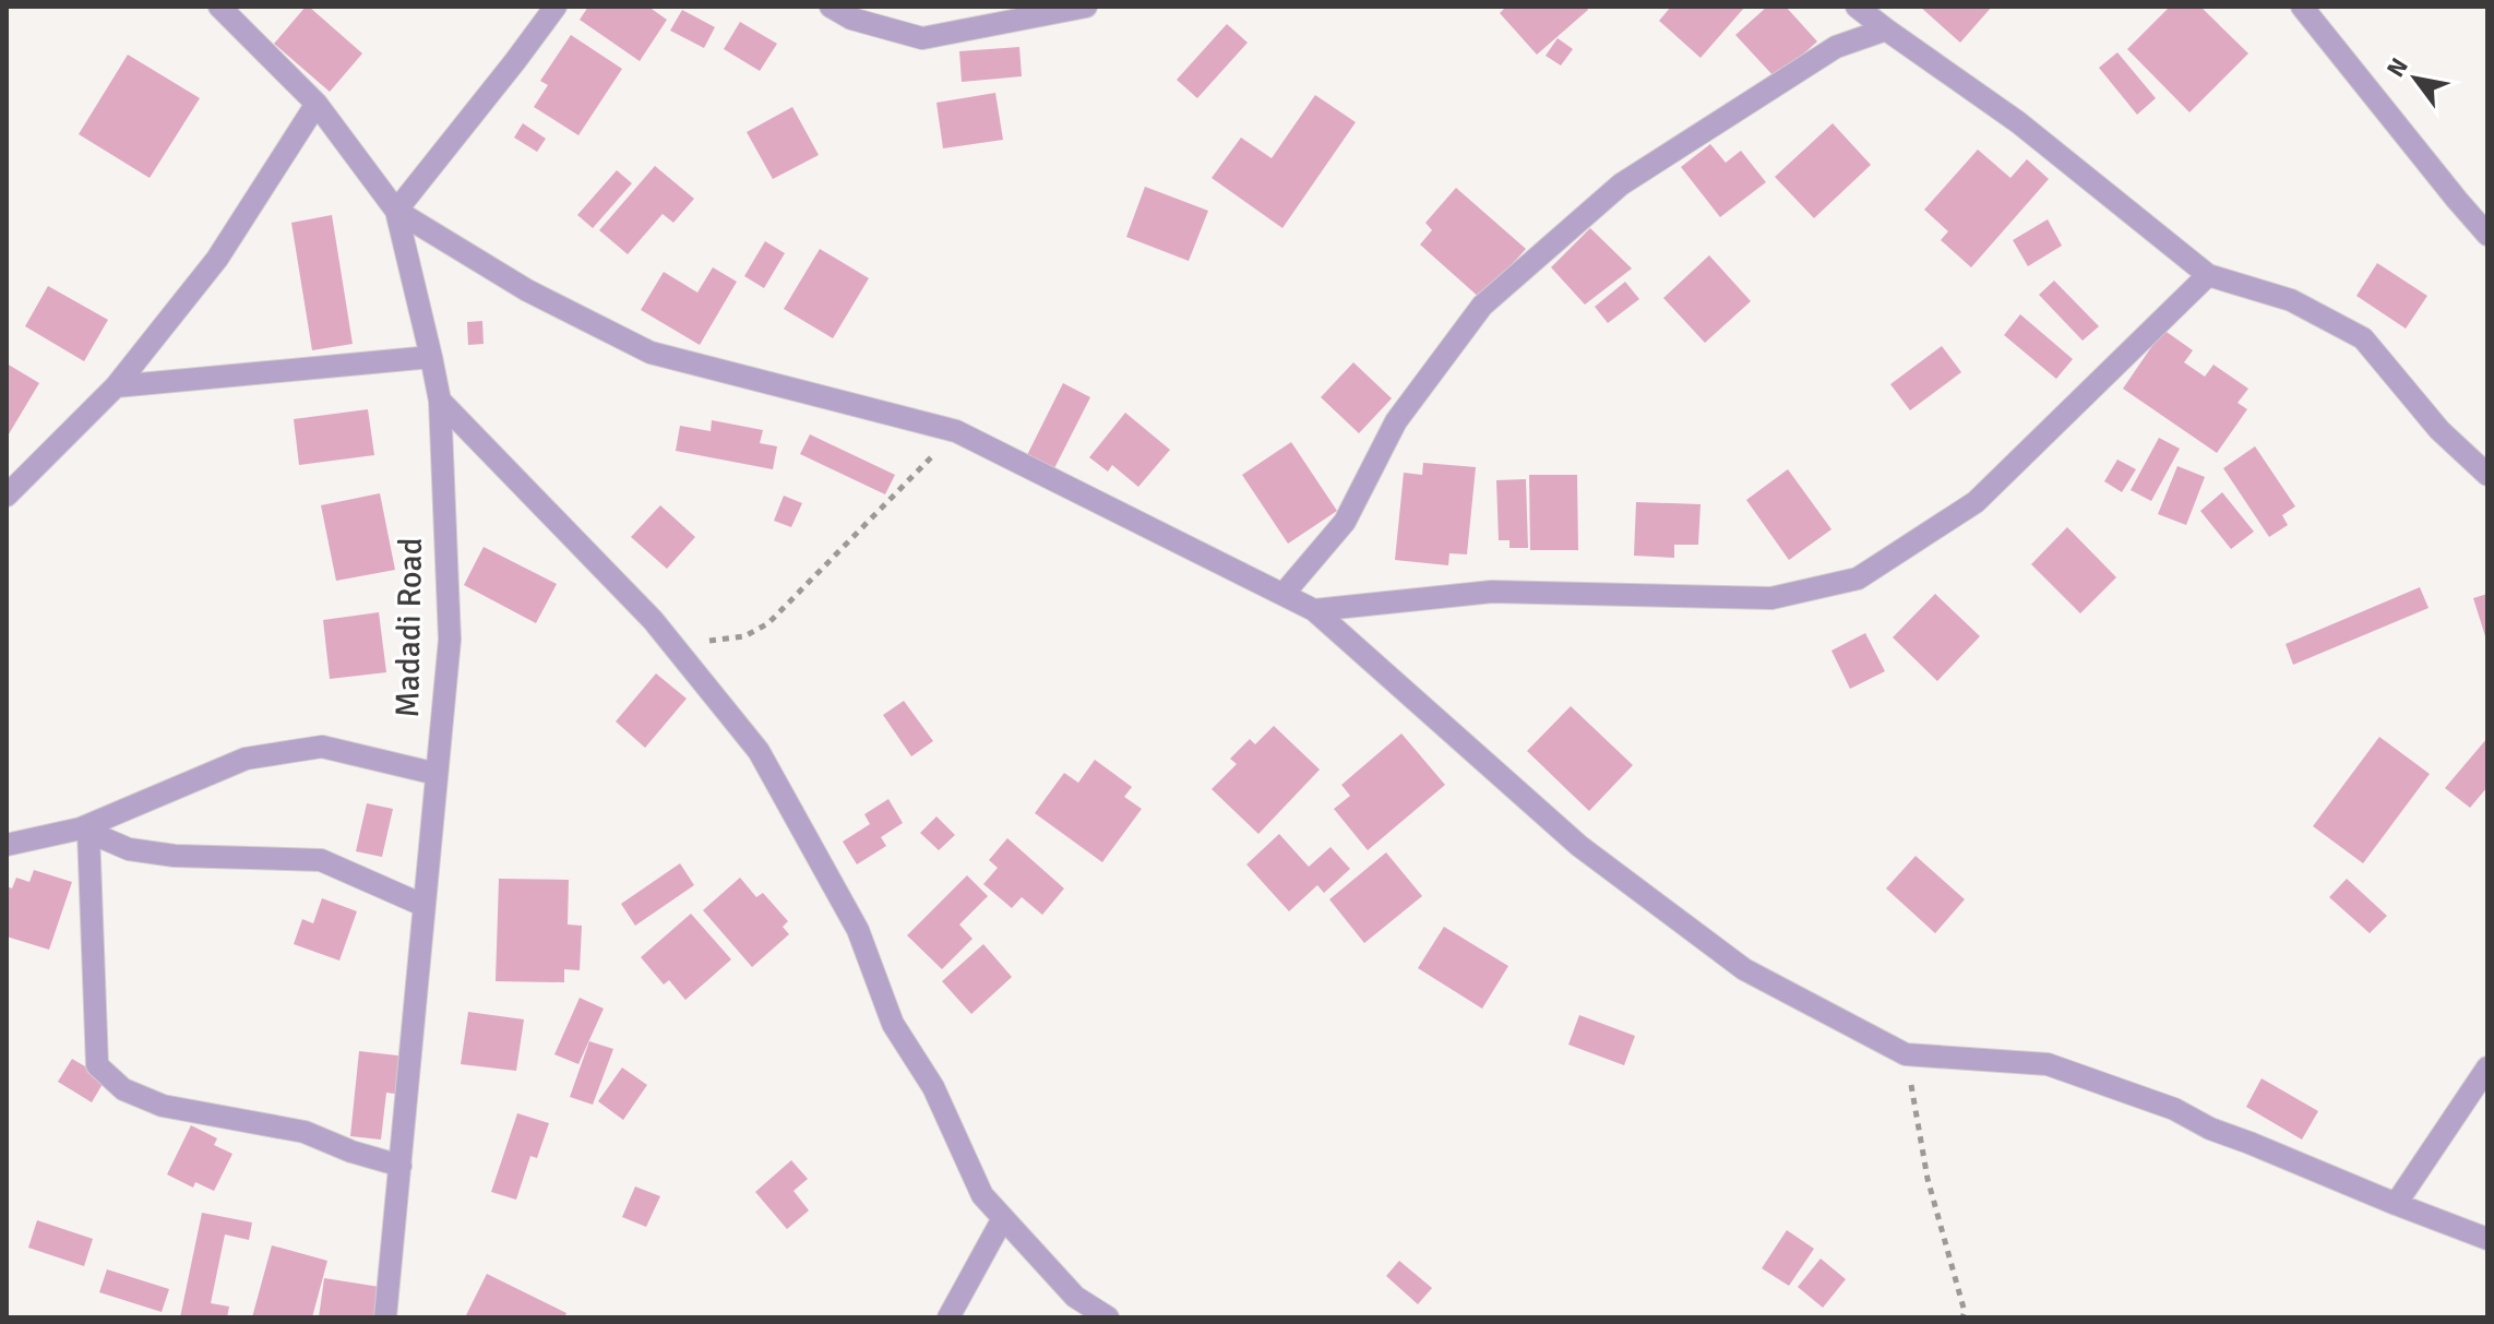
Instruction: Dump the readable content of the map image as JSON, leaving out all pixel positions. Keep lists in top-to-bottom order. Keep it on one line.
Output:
{"streets":{"street":["Madadi Road"]},"north":"top left"}
